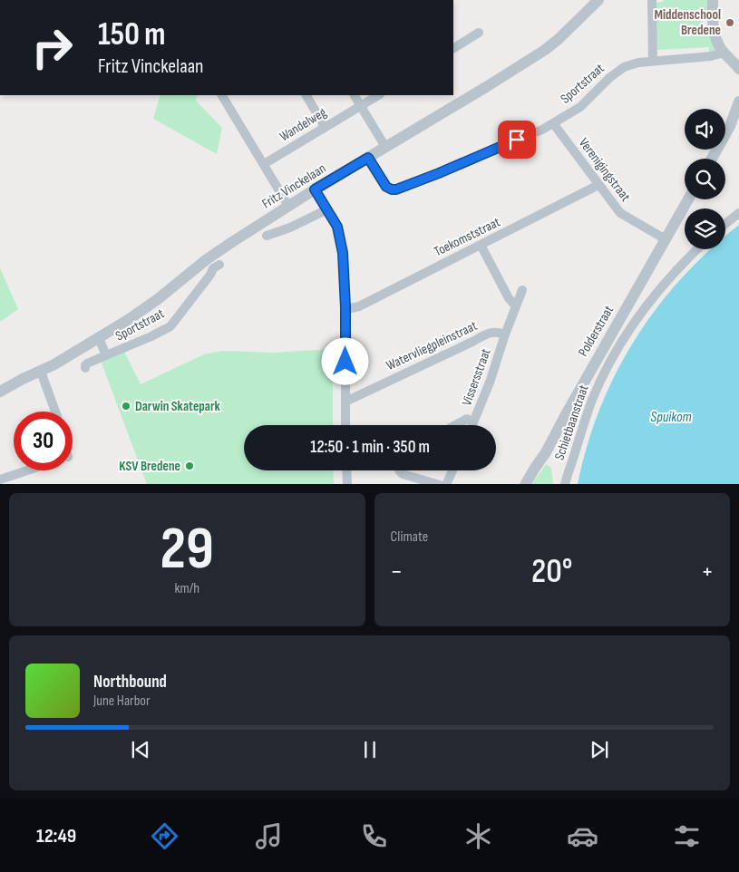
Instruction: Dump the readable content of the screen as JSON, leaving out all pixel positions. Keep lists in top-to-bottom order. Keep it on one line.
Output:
{"streets":{"street":["Sportstraat","Wandelweg","Verenigingstraat","Fritz Vinckelaan","Toekomststraat","Polderstraat","Watervliegpleinstraat","Vissersstraat","Schietbaanstraat"]},"crossings":[["Sportstraat","Verenigingstraat"],["Sportstraat","Fritz Vinckelaan"],["Verenigingstraat","Toekomststraat"],["Verenigingstraat","Polderstraat"],["Watervliegpleinstraat","Vissersstraat"]],"water":["Spuikom"],"places":["Middenschool Bredene","Darwin Skatepark","KSV Bredene"],"page":{"turn":["150 m","Fritz Vinckelaan"],"limit":"30","trip":"12:50 · 1 min · 350 m","tile":[["29","km/h"],"Climate"],"heat":["−","20°","+"],"song":["Northbound","June Harbor"],"tabs":"12:49"}}
